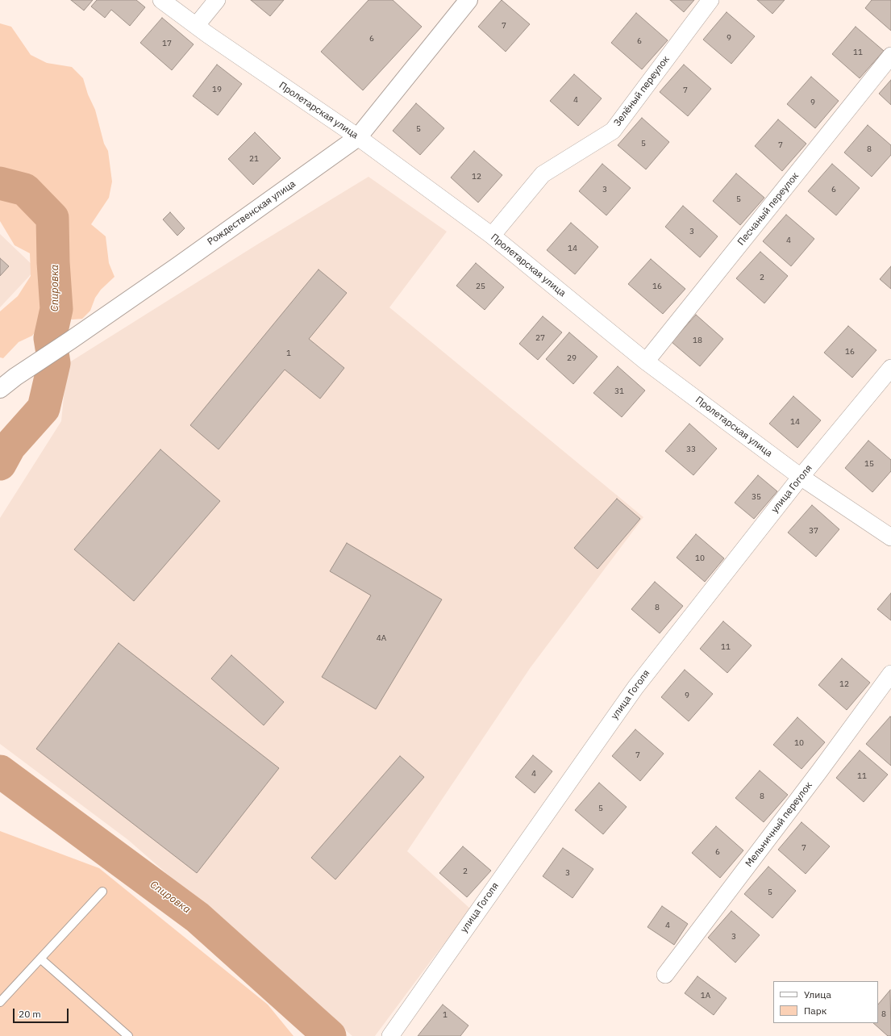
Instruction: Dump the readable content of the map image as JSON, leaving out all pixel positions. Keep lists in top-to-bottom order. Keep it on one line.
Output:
{"streets":{"main road":["Рождественская улица"],"street":["Зелёный переулок","Пролетарская улица","Песчаный переулок","улица Гоголя","Мельничный переулок"]},"crossings":[["Зелёный переулок","Пролетарская улица"],["Пролетарская улица","Песчаный переулок"],["Пролетарская улица","Рождественская улица"],["Пролетарская улица","улица Гоголя"]],"water":["Спировка"],"house_numbers":["7","9","6","6","17","11","19","7","4","9","5","5","7","8","21","12","3","6","5","3","4","14","2","25","16","27","18","16","1","29","31","14","33","15","35","37","10","8","4А","11","12","9","10","7","4","11","8","5","7","6","2","3","5","4","3","1А","8","1"],"legend":["Улица","Парк"],"scale_bar":"20 m"}
